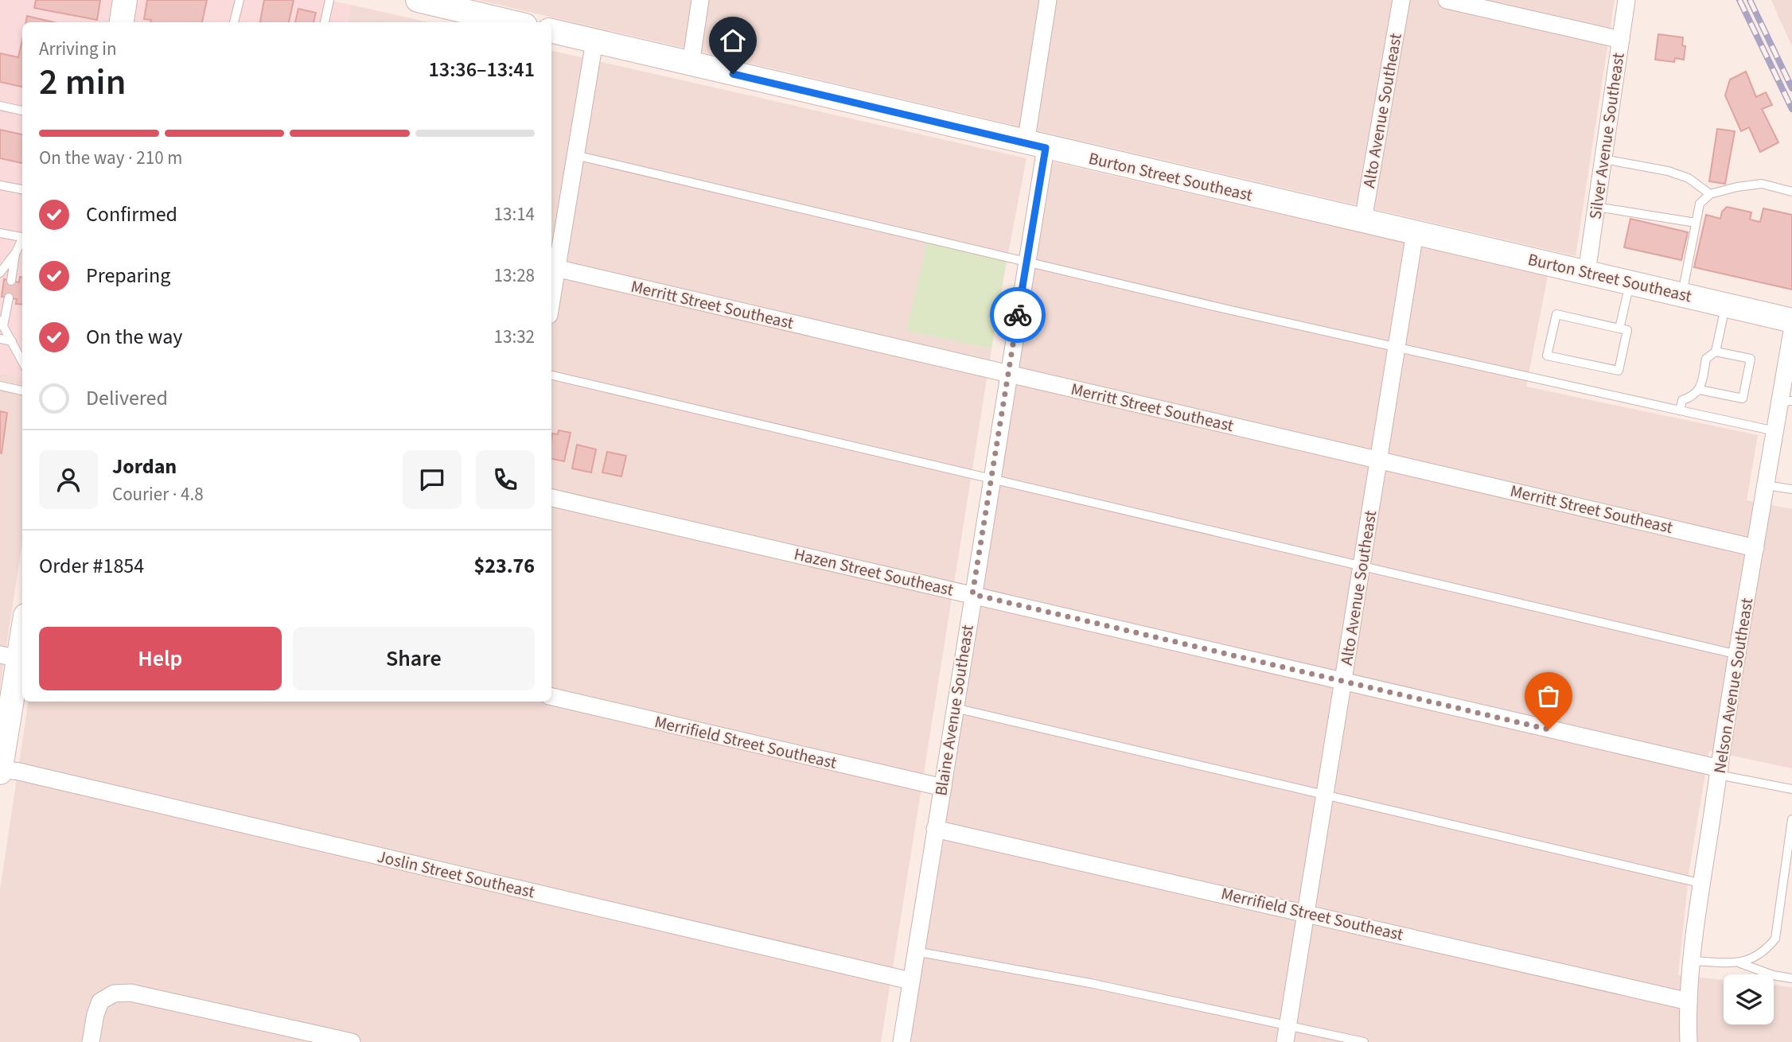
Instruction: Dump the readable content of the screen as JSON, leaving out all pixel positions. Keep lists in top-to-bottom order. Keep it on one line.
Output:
{"streets":{"main road":["Burton Street Southeast"],"street":["Alto Avenue Southeast","Silver Avenue Southeast","Merritt Street Southeast","Hazen Street Southeast","Nelson Avenue Southeast","Blaine Avenue Southeast","Merrifield Street Southeast","Joslin Street Southeast"]},"crossings":[["Alto Avenue Southeast","Burton Street Southeast"],["Alto Avenue Southeast","Merritt Street Southeast"],["Alto Avenue Southeast","Hazen Street Southeast"],["Alto Avenue Southeast","Merrifield Street Southeast"],["Silver Avenue Southeast","Burton Street Southeast"],["Burton Street Southeast","Blaine Avenue Southeast"],["Merritt Street Southeast","Nelson Avenue Southeast"],["Merritt Street Southeast","Blaine Avenue Southeast"],["Hazen Street Southeast","Nelson Avenue Southeast"],["Hazen Street Southeast","Blaine Avenue Southeast"],["Nelson Avenue Southeast","Merrifield Street Southeast"],["Blaine Avenue Southeast","Merrifield Street Southeast"],["Blaine Avenue Southeast","Joslin Street Southeast"]],"page":{"heading":["2 min","Arriving in","13:36–13:41"],"panel":["Jordan","Courier · 4.8","Order #1854","$23.76"],"bar":"On the way · 210 m","list":[["Confirmed","13:14"],["Preparing","13:28"],["On the way","13:32"],"Delivered"],"buttons":["Help","Share"]}}
